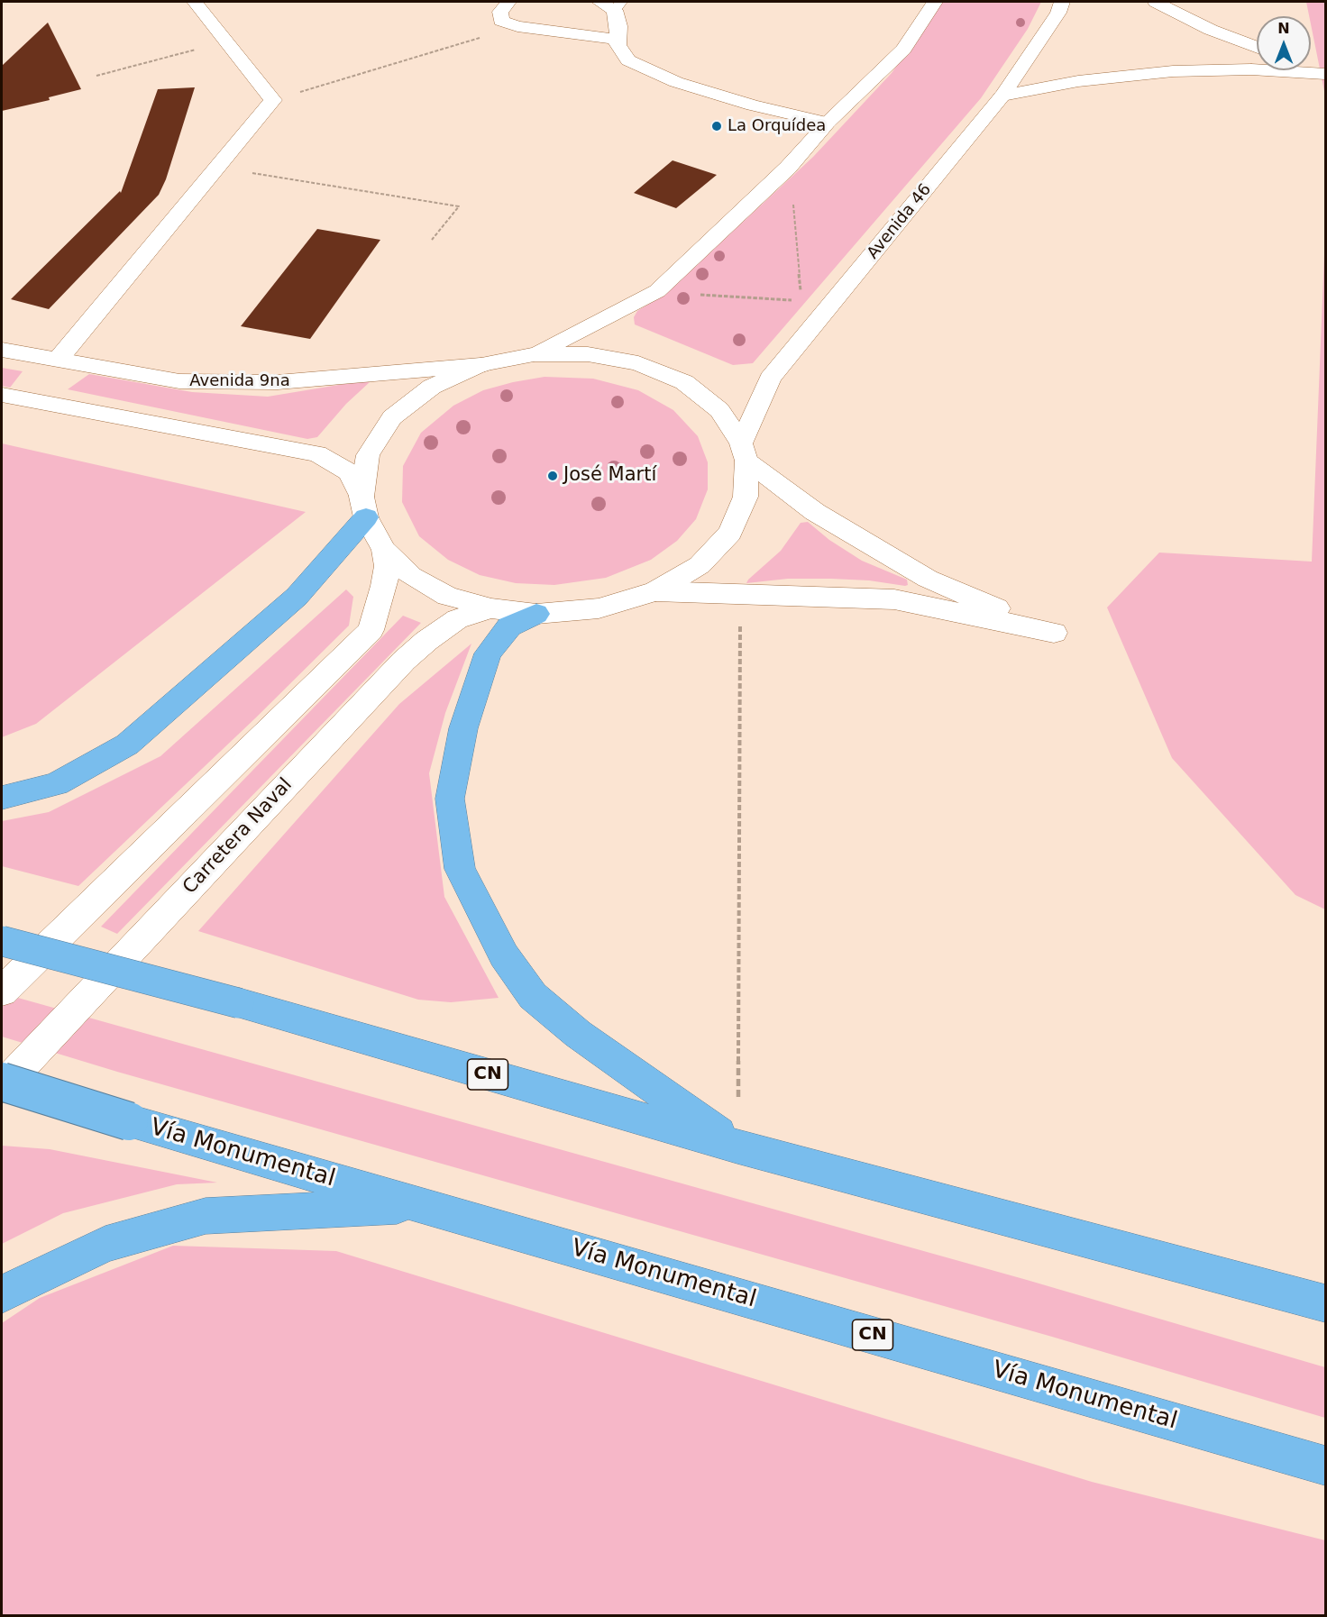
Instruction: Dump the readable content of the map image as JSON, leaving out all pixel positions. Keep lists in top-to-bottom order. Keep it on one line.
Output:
{"streets":{"highway":["CN","Vía Monumental"],"main road":["Avenida 46","Avenida 9na","Carretera Naval"]},"places":["La Orquídea","José Martí"],"north":"top"}
